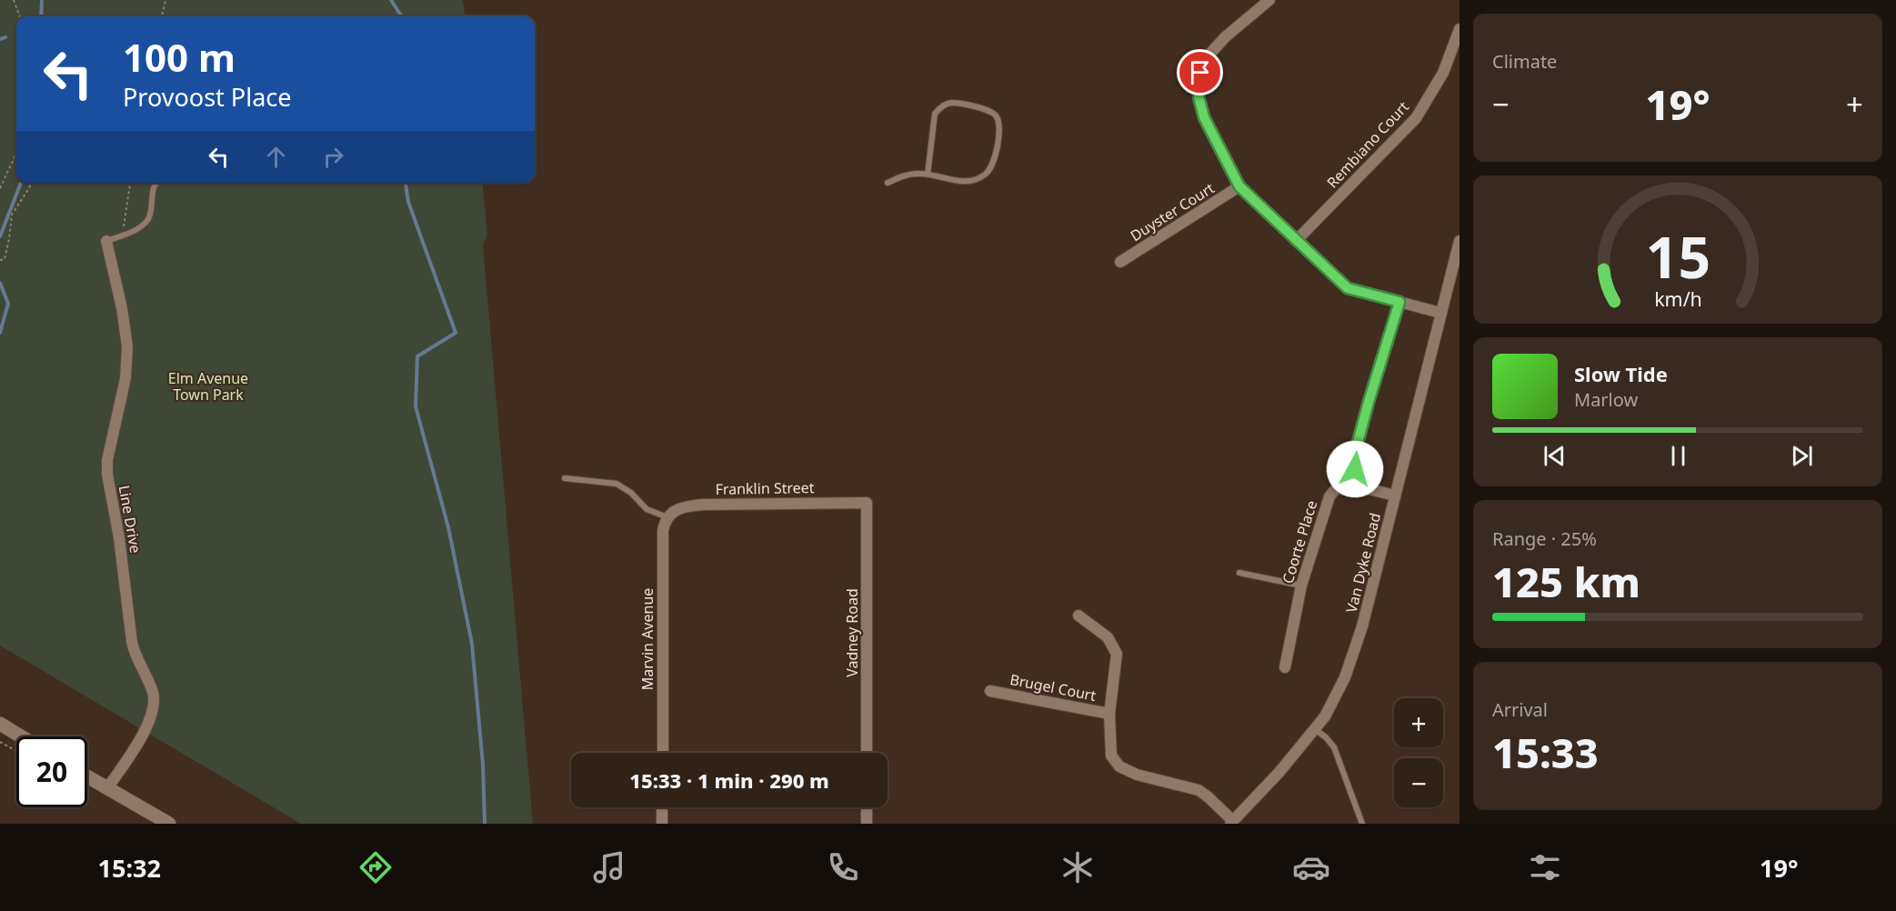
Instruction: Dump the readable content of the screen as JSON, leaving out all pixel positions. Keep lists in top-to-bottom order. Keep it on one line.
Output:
{"streets":{"street":["Rembiano Court","Duyster Court","Franklin Street","Line Drive","Coorte Place","Van Dyke Road","Vadney Road","Marvin Avenue","Brugel Court"]},"crossings":[["Franklin Street","Vadney Road"],["Franklin Street","Marvin Avenue"]],"parks":["Elm Avenue Town Park"],"page":{"tile":["Climate",["Range · 25%","125 km"],["Arrival","15:33"]],"turn":["100 m","Provoost Place"],"heat":["−","19°","+"],"song":["Slow Tide","Marlow"],"map_buttons":["+","−"],"limit":"20","trip":"15:33 · 1 min · 290 m","tabs":["15:32","19°"],"gauge":["15","km/h"]}}
